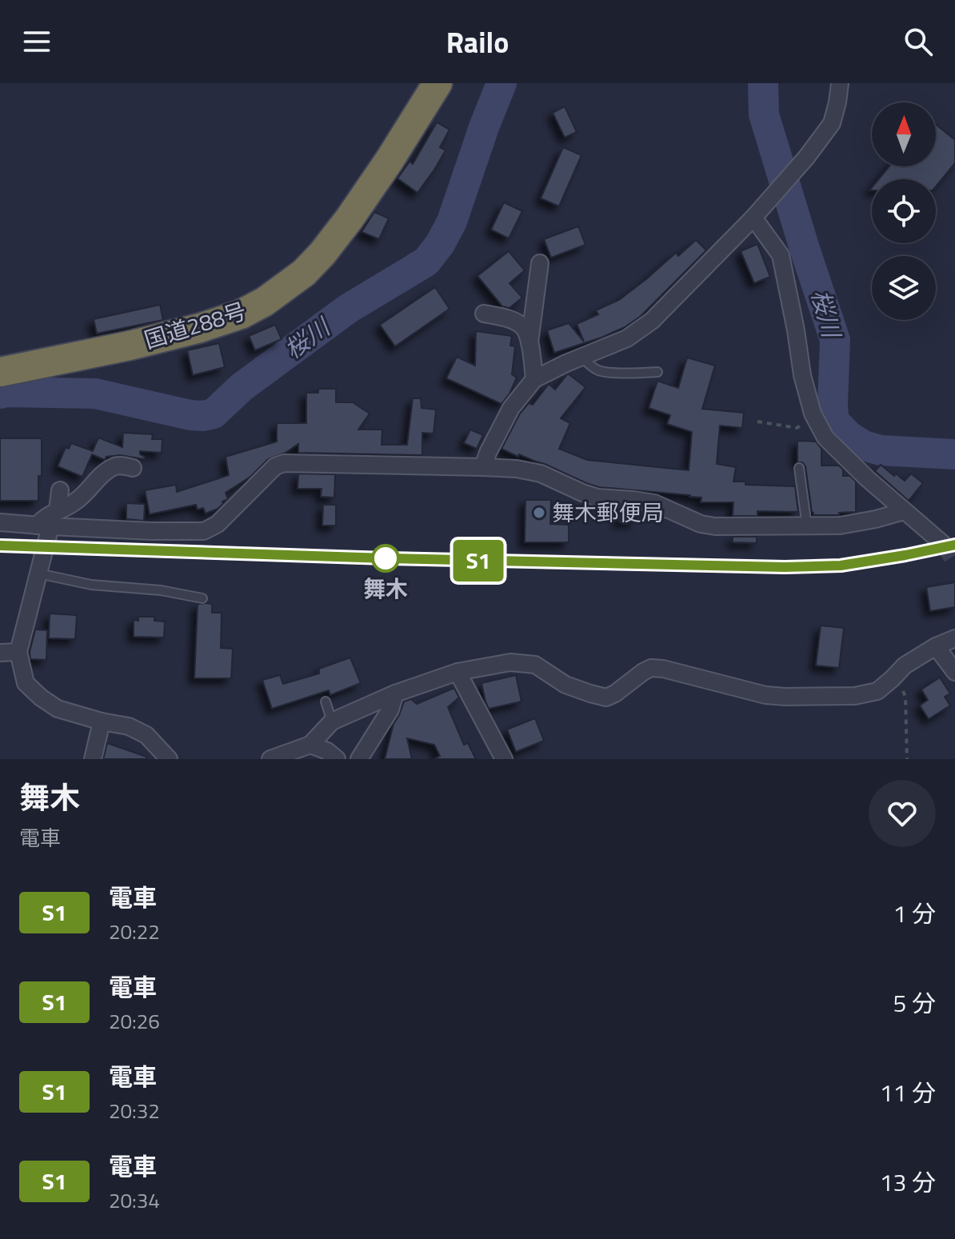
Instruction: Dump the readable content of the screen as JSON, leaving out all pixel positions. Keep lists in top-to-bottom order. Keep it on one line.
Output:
{"streets":{"highway":["国道288号"]},"water":["桜川"],"places":["舞木郵便局","舞木"],"north":"top","page":{"header":"Railo","on_map":"S1","heading":["舞木","電車"],"list":[{"mark":"S1","name":"電車","note":"20:22","value":"1 分"},{"mark":"S1","name":"電車","note":"20:26","value":"5 分"},{"mark":"S1","name":"電車","note":"20:32","value":"11 分"},{"mark":"S1","name":"電車","note":"20:34","value":"13 分"}]}}
